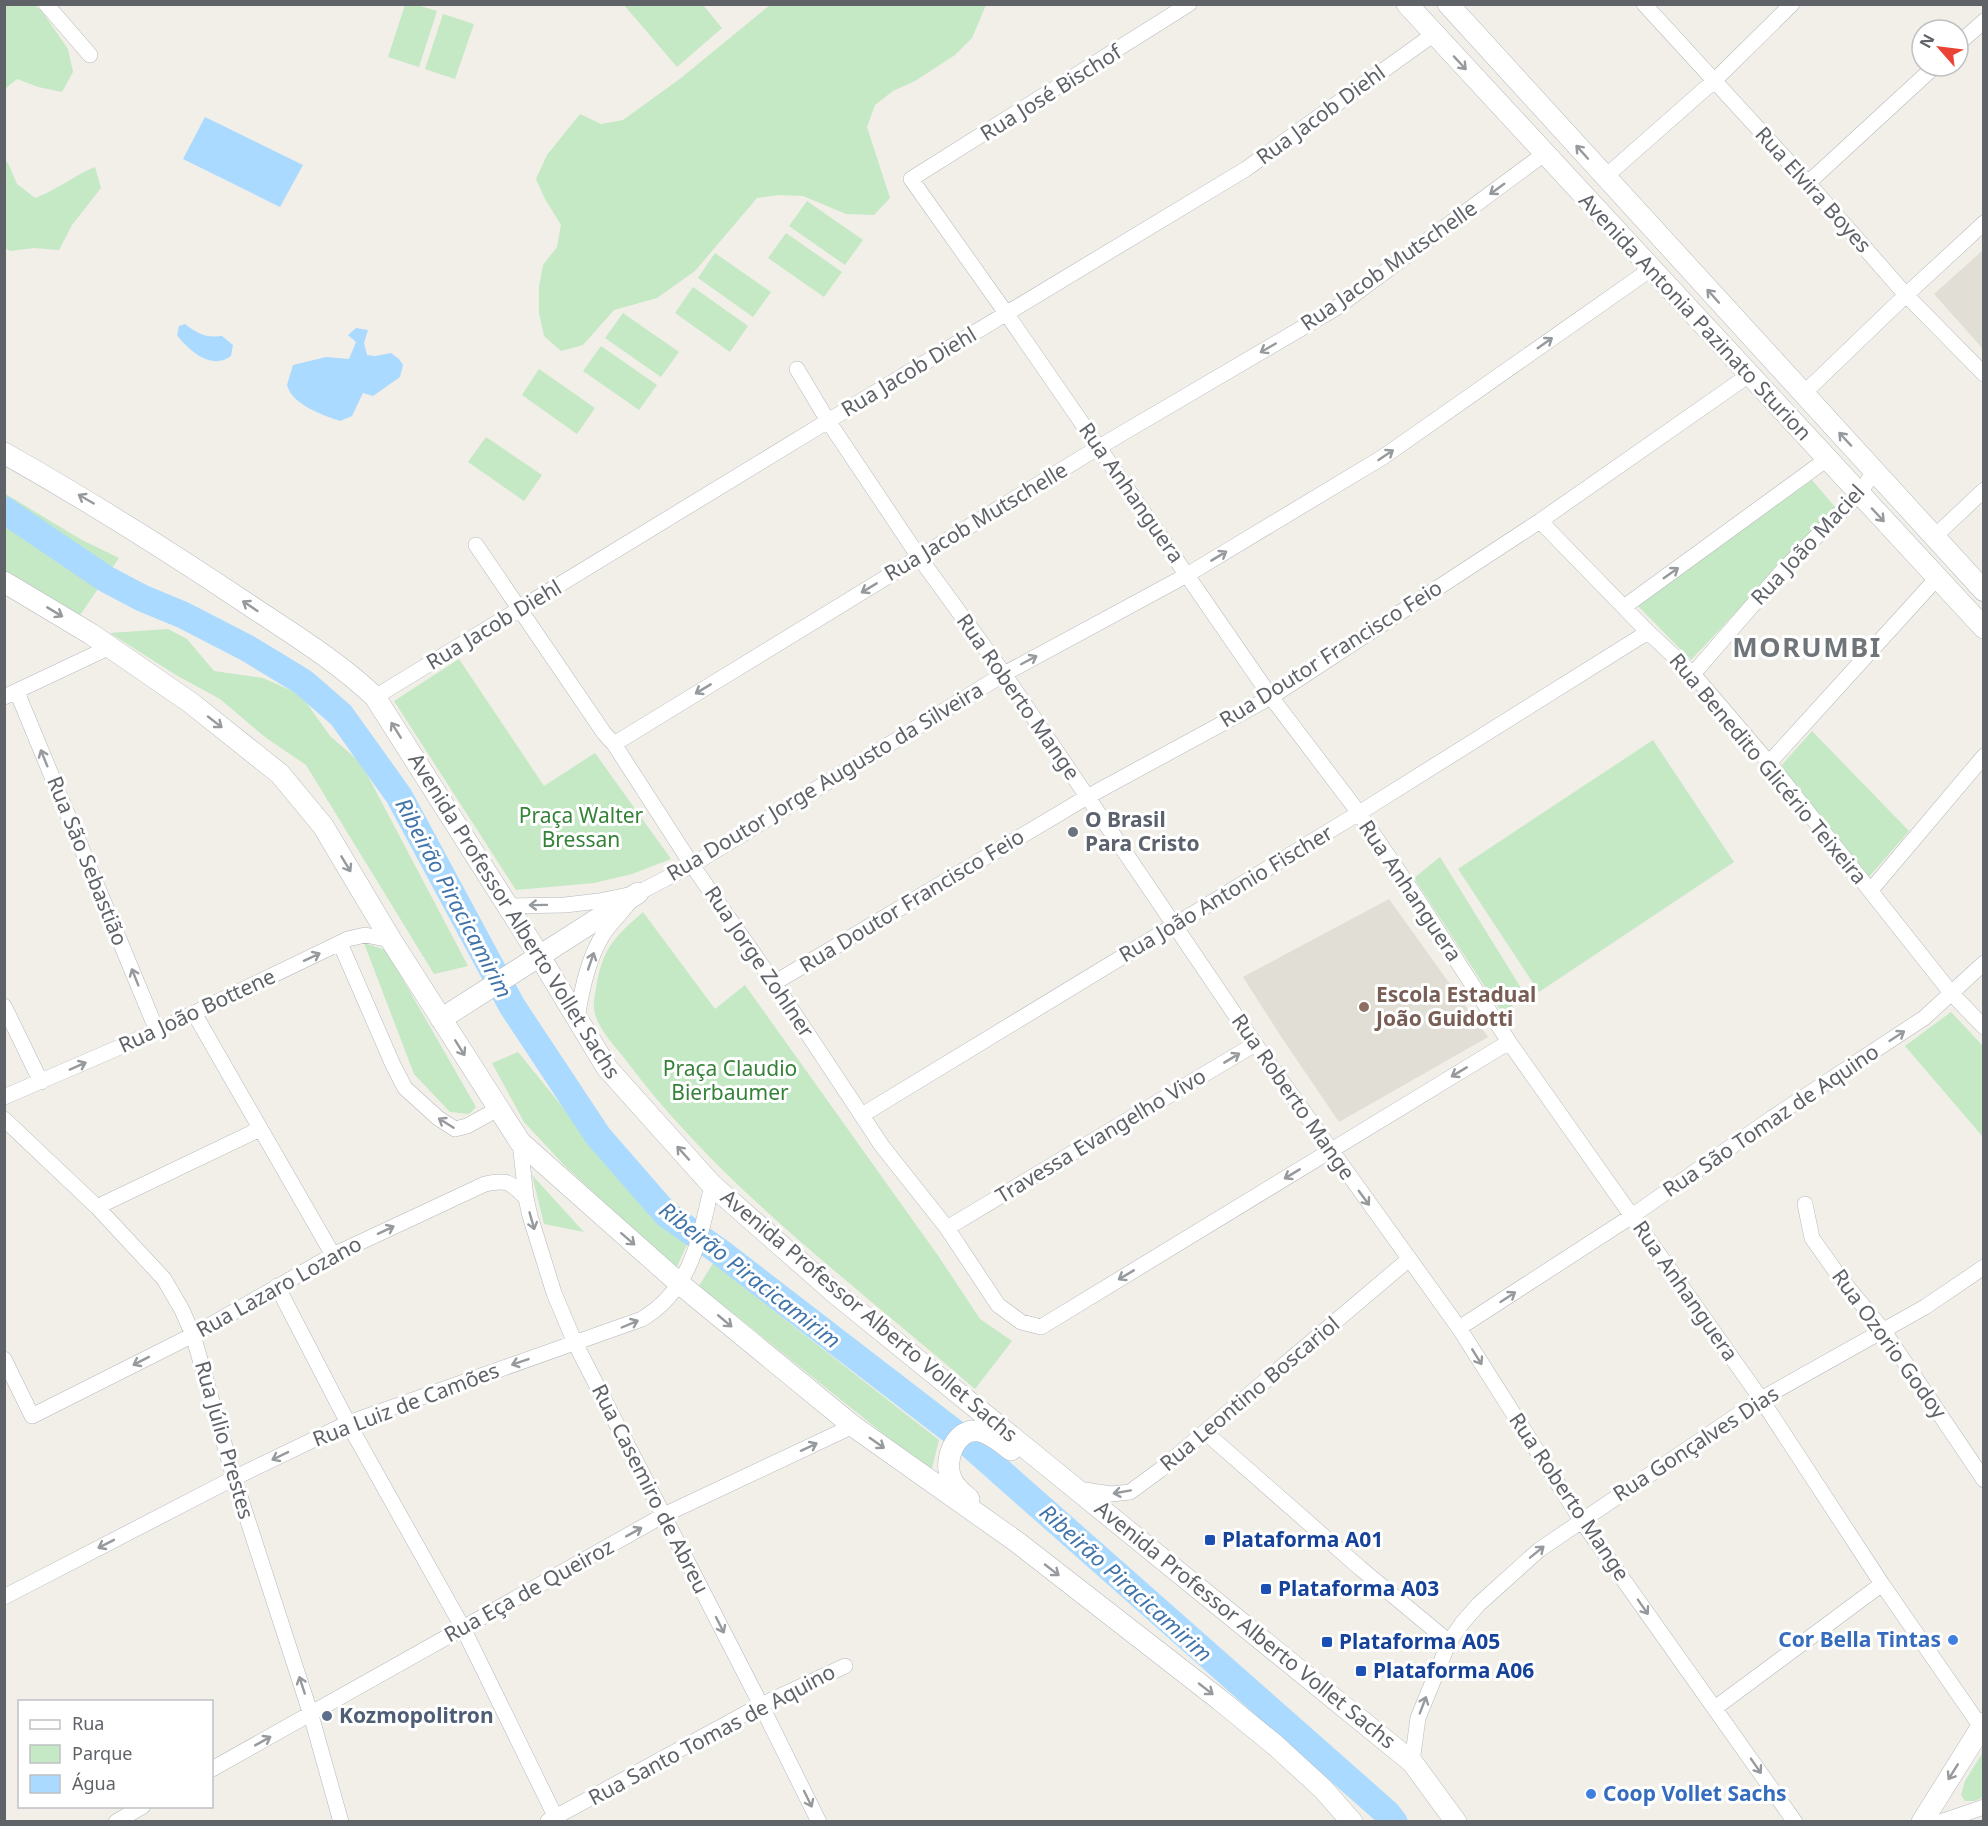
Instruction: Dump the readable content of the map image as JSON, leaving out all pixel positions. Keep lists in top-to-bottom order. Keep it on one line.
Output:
{"streets":{"main road":["Avenida Antonia Pazinato Sturion","Avenida Professor Alberto Vollet Sachs"],"street":["Rua José Bischof","Rua Jacob Diehl","Rua Elvira Boyes","Rua Jacob Mutschelle","Rua Anhanguera","Rua João Maciel","Rua Doutor Francisco Feio","Rua Roberto Mange","Rua Benedito Glicério Teixeira","Rua Doutor Jorge Augusto da Silveira","Rua São Sebastião","Rua João Antonio Fischer","Rua Jorge Zohlner","Rua João Bottene","Rua São Tomaz de Aquino","Travessa Evangelho Vivo","Rua Lazaro Lozano","Rua Ozorio Godoy","Rua Leontino Boscariol","Rua Luiz de Camões","Rua Júlio Prestes","Rua Gonçalves Dias","Rua Casemiro de Abreu","Rua Eça de Queiroz","Rua Santo Tomas de Aquino"]},"crossings":[["Rua José Bischof","Rua Anhanguera"],["Rua Jacob Diehl","Avenida Antonia Pazinato Sturion"],["Rua Jacob Diehl","Rua Anhanguera"],["Rua Jacob Diehl","Rua Roberto Mange"],["Rua Jacob Diehl","Avenida Professor Alberto Vollet Sachs"],["Rua Jacob Diehl","Rua Jorge Zohlner"],["Rua Jacob Mutschelle","Avenida Antonia Pazinato Sturion"],["Rua Jacob Mutschelle","Rua Anhanguera"],["Rua Jacob Mutschelle","Rua Roberto Mange"],["Rua Jacob Mutschelle","Rua Jorge Zohlner"],["Avenida Antonia Pazinato Sturion","Rua João Maciel"],["Avenida Antonia Pazinato Sturion","Rua Doutor Francisco Feio"],["Avenida Antonia Pazinato Sturion","Rua Doutor Jorge Augusto da Silveira"],["Rua Anhanguera","Rua Doutor Francisco Feio"],["Rua Anhanguera","Rua Doutor Jorge Augusto da Silveira"],["Rua Anhanguera","Rua João Antonio Fischer"],["Rua Anhanguera","Rua São Tomaz de Aquino"],["Rua Anhanguera","Rua Gonçalves Dias"],["Rua João Maciel","Rua Benedito Glicério Teixeira"],["Rua Doutor Francisco Feio","Rua Roberto Mange"],["Rua Doutor Francisco Feio","Rua Benedito Glicério Teixeira"],["Rua Doutor Francisco Feio","Rua Jorge Zohlner"],["Rua Roberto Mange","Rua Doutor Jorge Augusto da Silveira"],["Rua Roberto Mange","Rua João Antonio Fischer"],["Rua Roberto Mange","Rua Jorge Zohlner"],["Rua Roberto Mange","Rua São Tomaz de Aquino"],["Rua Roberto Mange","Travessa Evangelho Vivo"],["Rua Roberto Mange","Rua Leontino Boscariol"],["Rua Roberto Mange","Rua Gonçalves Dias"],["Rua Benedito Glicério Teixeira","Rua João Antonio Fischer"],["Rua Benedito Glicério Teixeira","Rua São Tomaz de Aquino"],["Rua Doutor Jorge Augusto da Silveira","Avenida Professor Alberto Vollet Sachs"],["Rua Doutor Jorge Augusto da Silveira","Rua Jorge Zohlner"],["Rua São Sebastião","Rua João Bottene"],["Rua João Antonio Fischer","Rua Jorge Zohlner"],["Avenida Professor Alberto Vollet Sachs","Rua Leontino Boscariol"],["Avenida Professor Alberto Vollet Sachs","Rua Luiz de Camões"],["Avenida Professor Alberto Vollet Sachs","Rua Gonçalves Dias"],["Rua Jorge Zohlner","Travessa Evangelho Vivo"],["Rua Lazaro Lozano","Rua Júlio Prestes"],["Rua Lazaro Lozano","Rua Casemiro de Abreu"],["Rua Ozorio Godoy","Rua Gonçalves Dias"],["Rua Luiz de Camões","Rua Júlio Prestes"],["Rua Luiz de Camões","Rua Casemiro de Abreu"],["Rua Júlio Prestes","Rua Eça de Queiroz"],["Rua Casemiro de Abreu","Rua Eça de Queiroz"],["Rua Casemiro de Abreu","Rua Santo Tomas de Aquino"]],"one_way":["Rua Jacob Mutschelle","Rua Roberto Mange","Rua São Sebastião","Rua João Bottene","Rua São Tomaz de Aquino","Travessa Evangelho Vivo","Rua Gonçalves Dias","Rua Casemiro de Abreu","Rua Eça de Queiroz"],"districts":["MORUMBI"],"water":["Ribeirão Piracicamirim"],"parks":["Praça Walter Bressan","Praça Claudio Bierbaumer"],"places":{"other":["O Brasil Para Cristo","Escola Estadual João Guidotti","Cor Bella Tintas","Kozmopolitron","Coop Vollet Sachs"],"transit":["Plataforma A01","Plataforma A03","Plataforma A05","Plataforma A06"]},"legend":["Rua","Parque","Água"],"north":"top left"}
